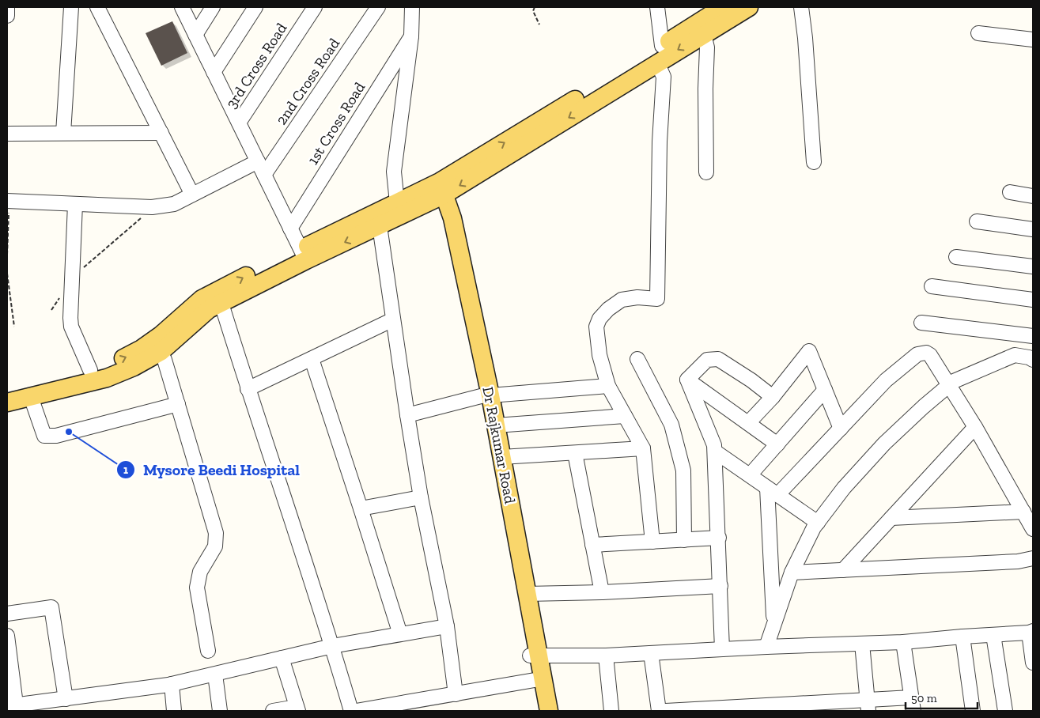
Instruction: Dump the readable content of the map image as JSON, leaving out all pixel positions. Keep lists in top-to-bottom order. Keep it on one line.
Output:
{"streets":{"main road":["Dr Rajkumar Road"],"street":["3rd Cross Road","2nd Cross Road","1st Cross Road"]},"places":["Mysore Beedi Hospital"],"scale_bar":"50 m"}
